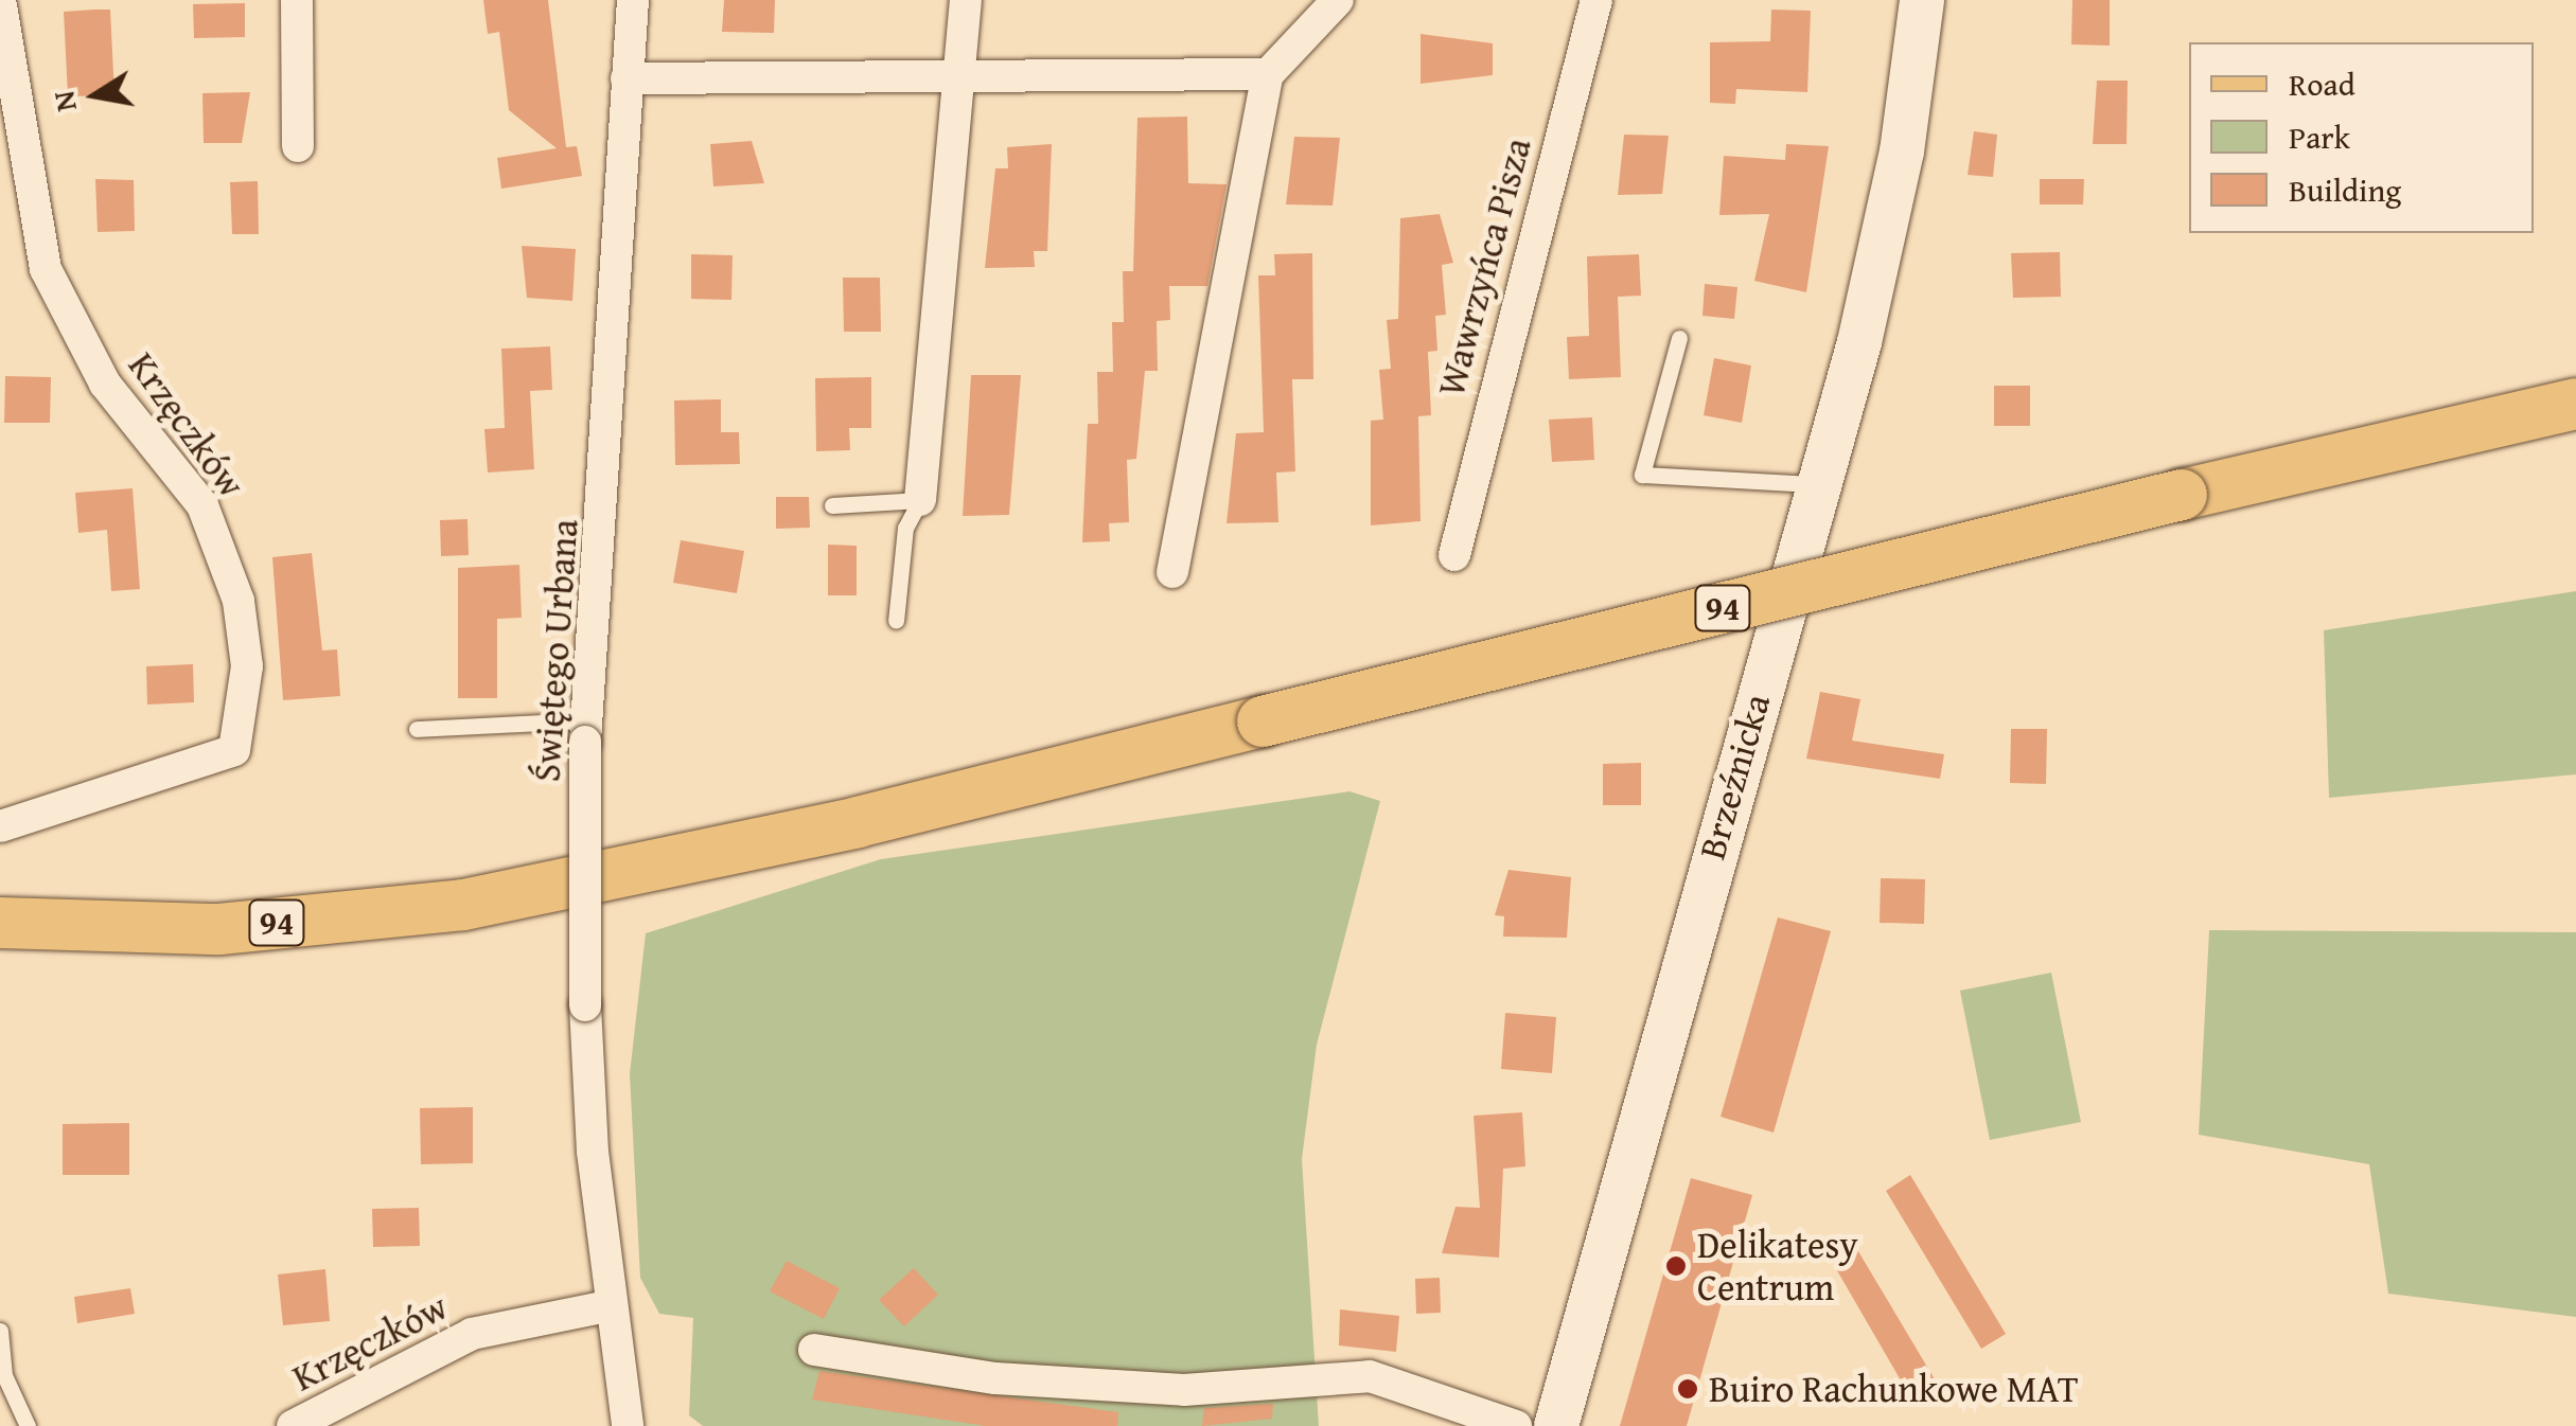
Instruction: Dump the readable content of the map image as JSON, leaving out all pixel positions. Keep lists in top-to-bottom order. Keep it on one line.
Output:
{"streets":{"main road":["94"],"street":["Wawrzyńca Pisza","Krzęczków","Świętego Urbana","Brzeźnicka"]},"crossings":[["Krzęczków","Świętego Urbana"]],"places":["Delikatesy Centrum","Buiro Rachunkowe MAT"],"legend":["Road","Park","Building"],"north":"left"}
